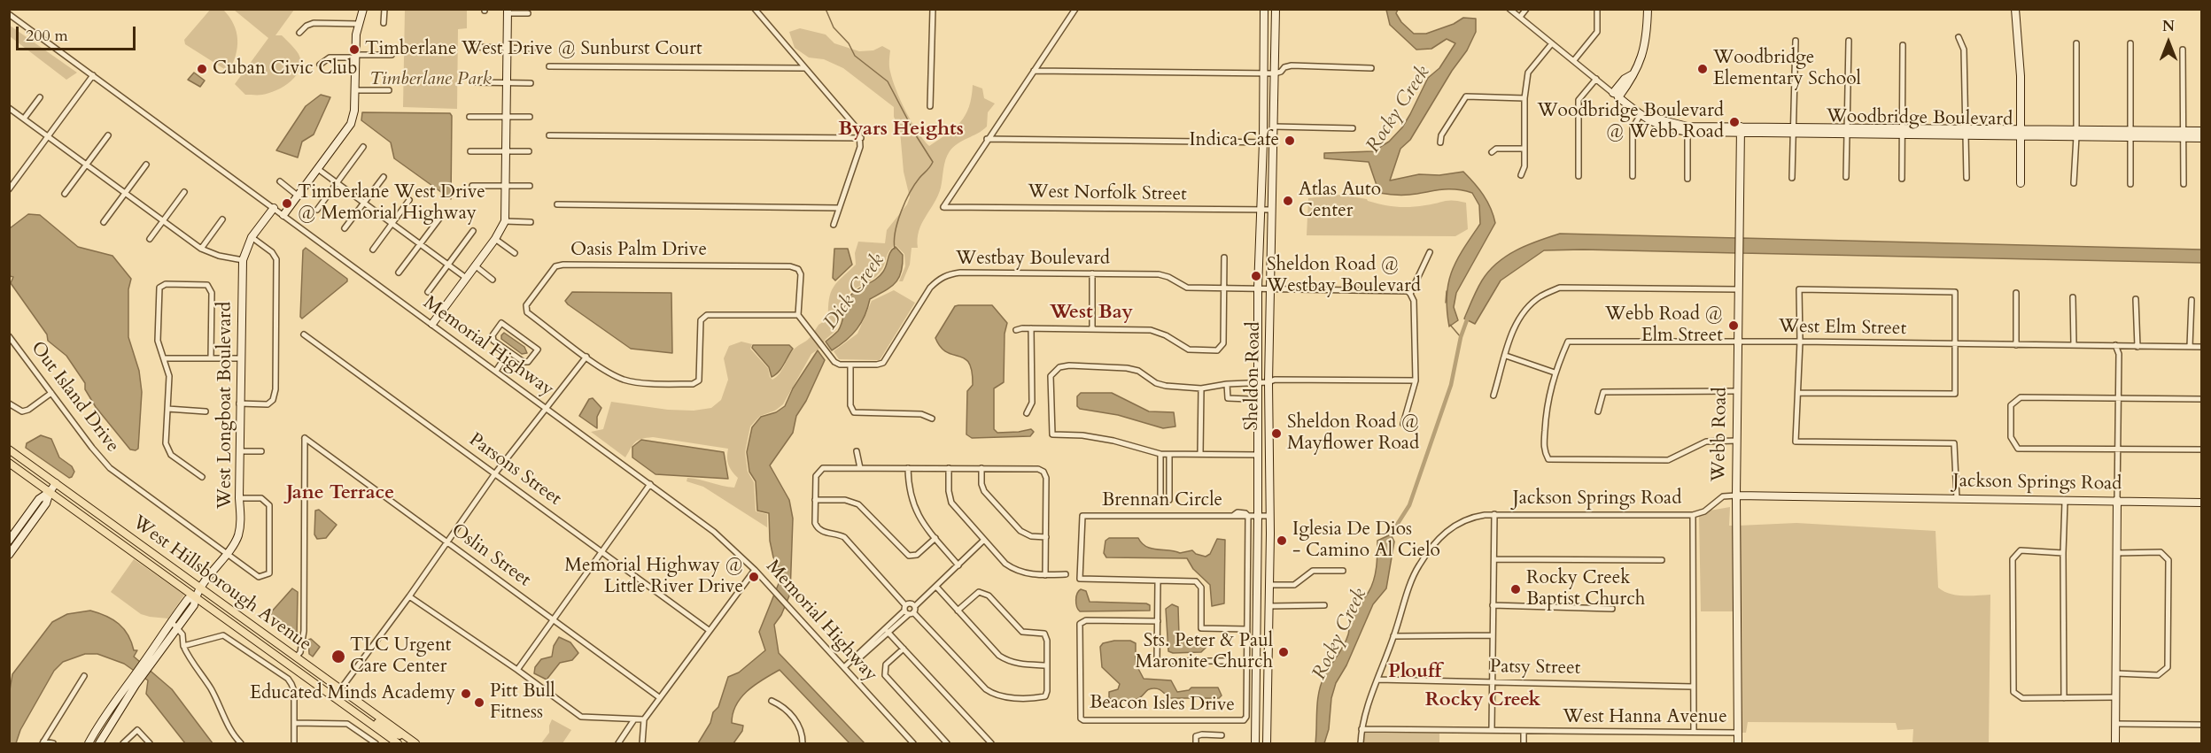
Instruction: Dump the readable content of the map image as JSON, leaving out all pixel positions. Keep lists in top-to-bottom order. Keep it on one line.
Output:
{"streets":{"main road":["West Hillsborough Avenue"],"street":["Woodbridge Boulevard","West Norfolk Street","Oasis Palm Drive","Westbay Boulevard","West Elm Street","Memorial Highway","Sheldon Road","Out Island Drive","West Longboat Boulevard","Webb Road","Parsons Street","Jackson Springs Road","Brennan Circle","Oslin Street","Patsy Street","Beacon Isles Drive","West Hanna Avenue"]},"crossings":[["Woodbridge Boulevard","Webb Road"],["West Norfolk Street","Sheldon Road"],["Oasis Palm Drive","Westbay Boulevard"],["Westbay Boulevard","Sheldon Road"],["West Elm Street","Webb Road"],["Memorial Highway","West Longboat Boulevard"],["Sheldon Road","Brennan Circle"],["Out Island Drive","West Longboat Boulevard"],["West Longboat Boulevard","West Hillsborough Avenue"],["Webb Road","Jackson Springs Road"],["Webb Road","West Hanna Avenue"],["Jackson Springs Road","Patsy Street"],["Jackson Springs Road","West Hanna Avenue"],["Brennan Circle","Beacon Isles Drive"],["Oslin Street","West Hillsborough Avenue"]],"districts":["Byars Heights","West Bay","Jane Terrace","Plouff","Rocky Creek"],"water":["Rocky Creek","Dick Creek"],"parks":["Timberlane Park"],"places":["Timberlane West Drive @ Sunburst Court","Cuban Civic Club","Woodbridge Elementary School","Woodbridge Boulevard @ Webb Road","Indica Cafe","Atlas Auto Center","Timberlane West Drive @ Memorial Highway","Sheldon Road @ Westbay Boulevard","Webb Road @ Elm Street","Sheldon Road @ Mayflower Road","Iglesia De Dios - Camino Al Cielo","Memorial Highway @ Little River Drive","Rocky Creek Baptist Church","Sts. Peter & Paul Maronite Church","TLC Urgent Care Center","Educated Minds Academy","Pitt Bull Fitness"],"scale_bar":"200 m","north":"top"}
